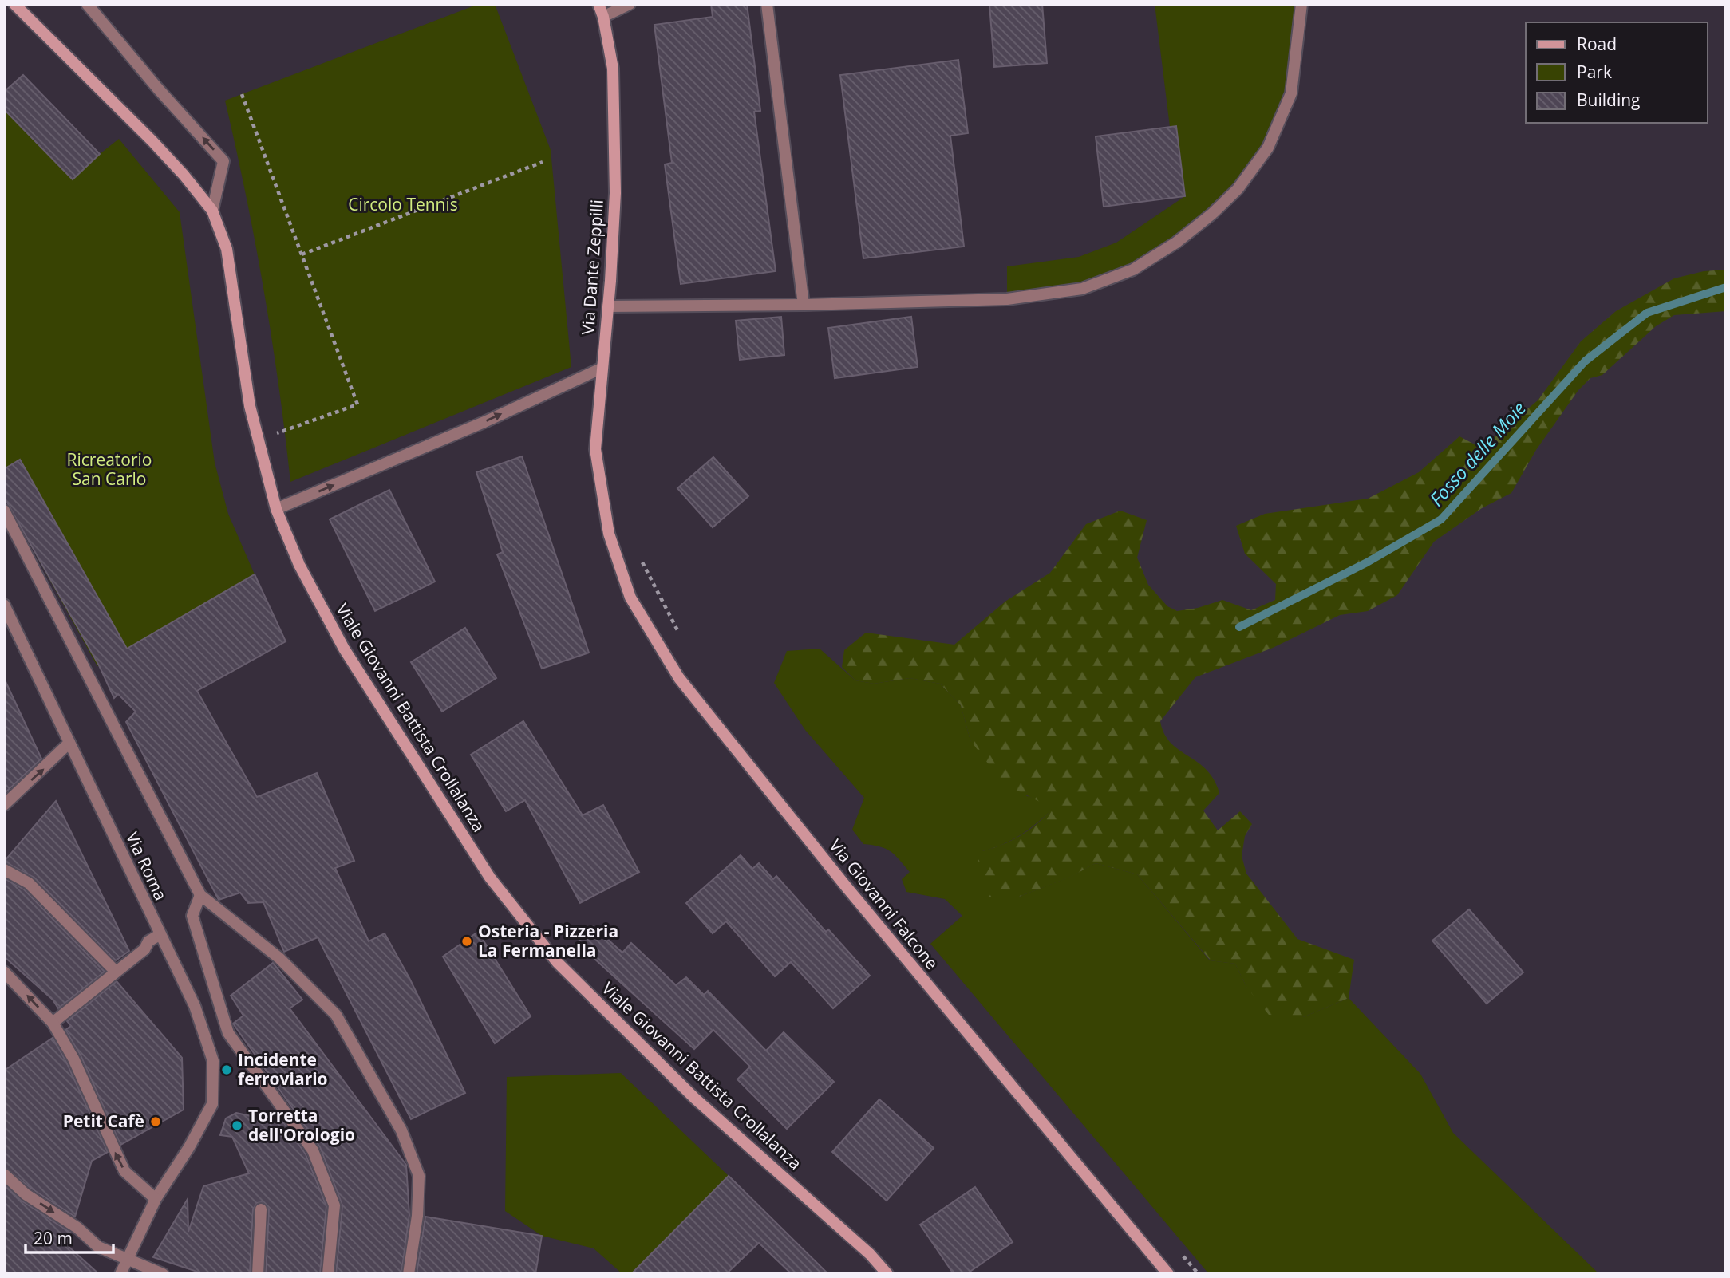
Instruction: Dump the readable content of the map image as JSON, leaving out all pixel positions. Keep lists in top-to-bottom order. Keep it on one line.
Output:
{"streets":{"main road":["Via Dante Zeppilli","Viale Giovanni Battista Crollalanza","Via Giovanni Falcone"],"street":["Via Roma"]},"crossings":[["Via Dante Zeppilli","Via Giovanni Falcone"]],"water":["Fosso delle Moie"],"parks":["Circolo Tennis","Ricreatorio San Carlo"],"places":["Osteria - Pizzeria La Fermanella","Incidente ferroviario","Petit Cafè","Torretta dell'Orologio"],"legend":["Road","Park","Building"],"scale_bar":"20 m"}
